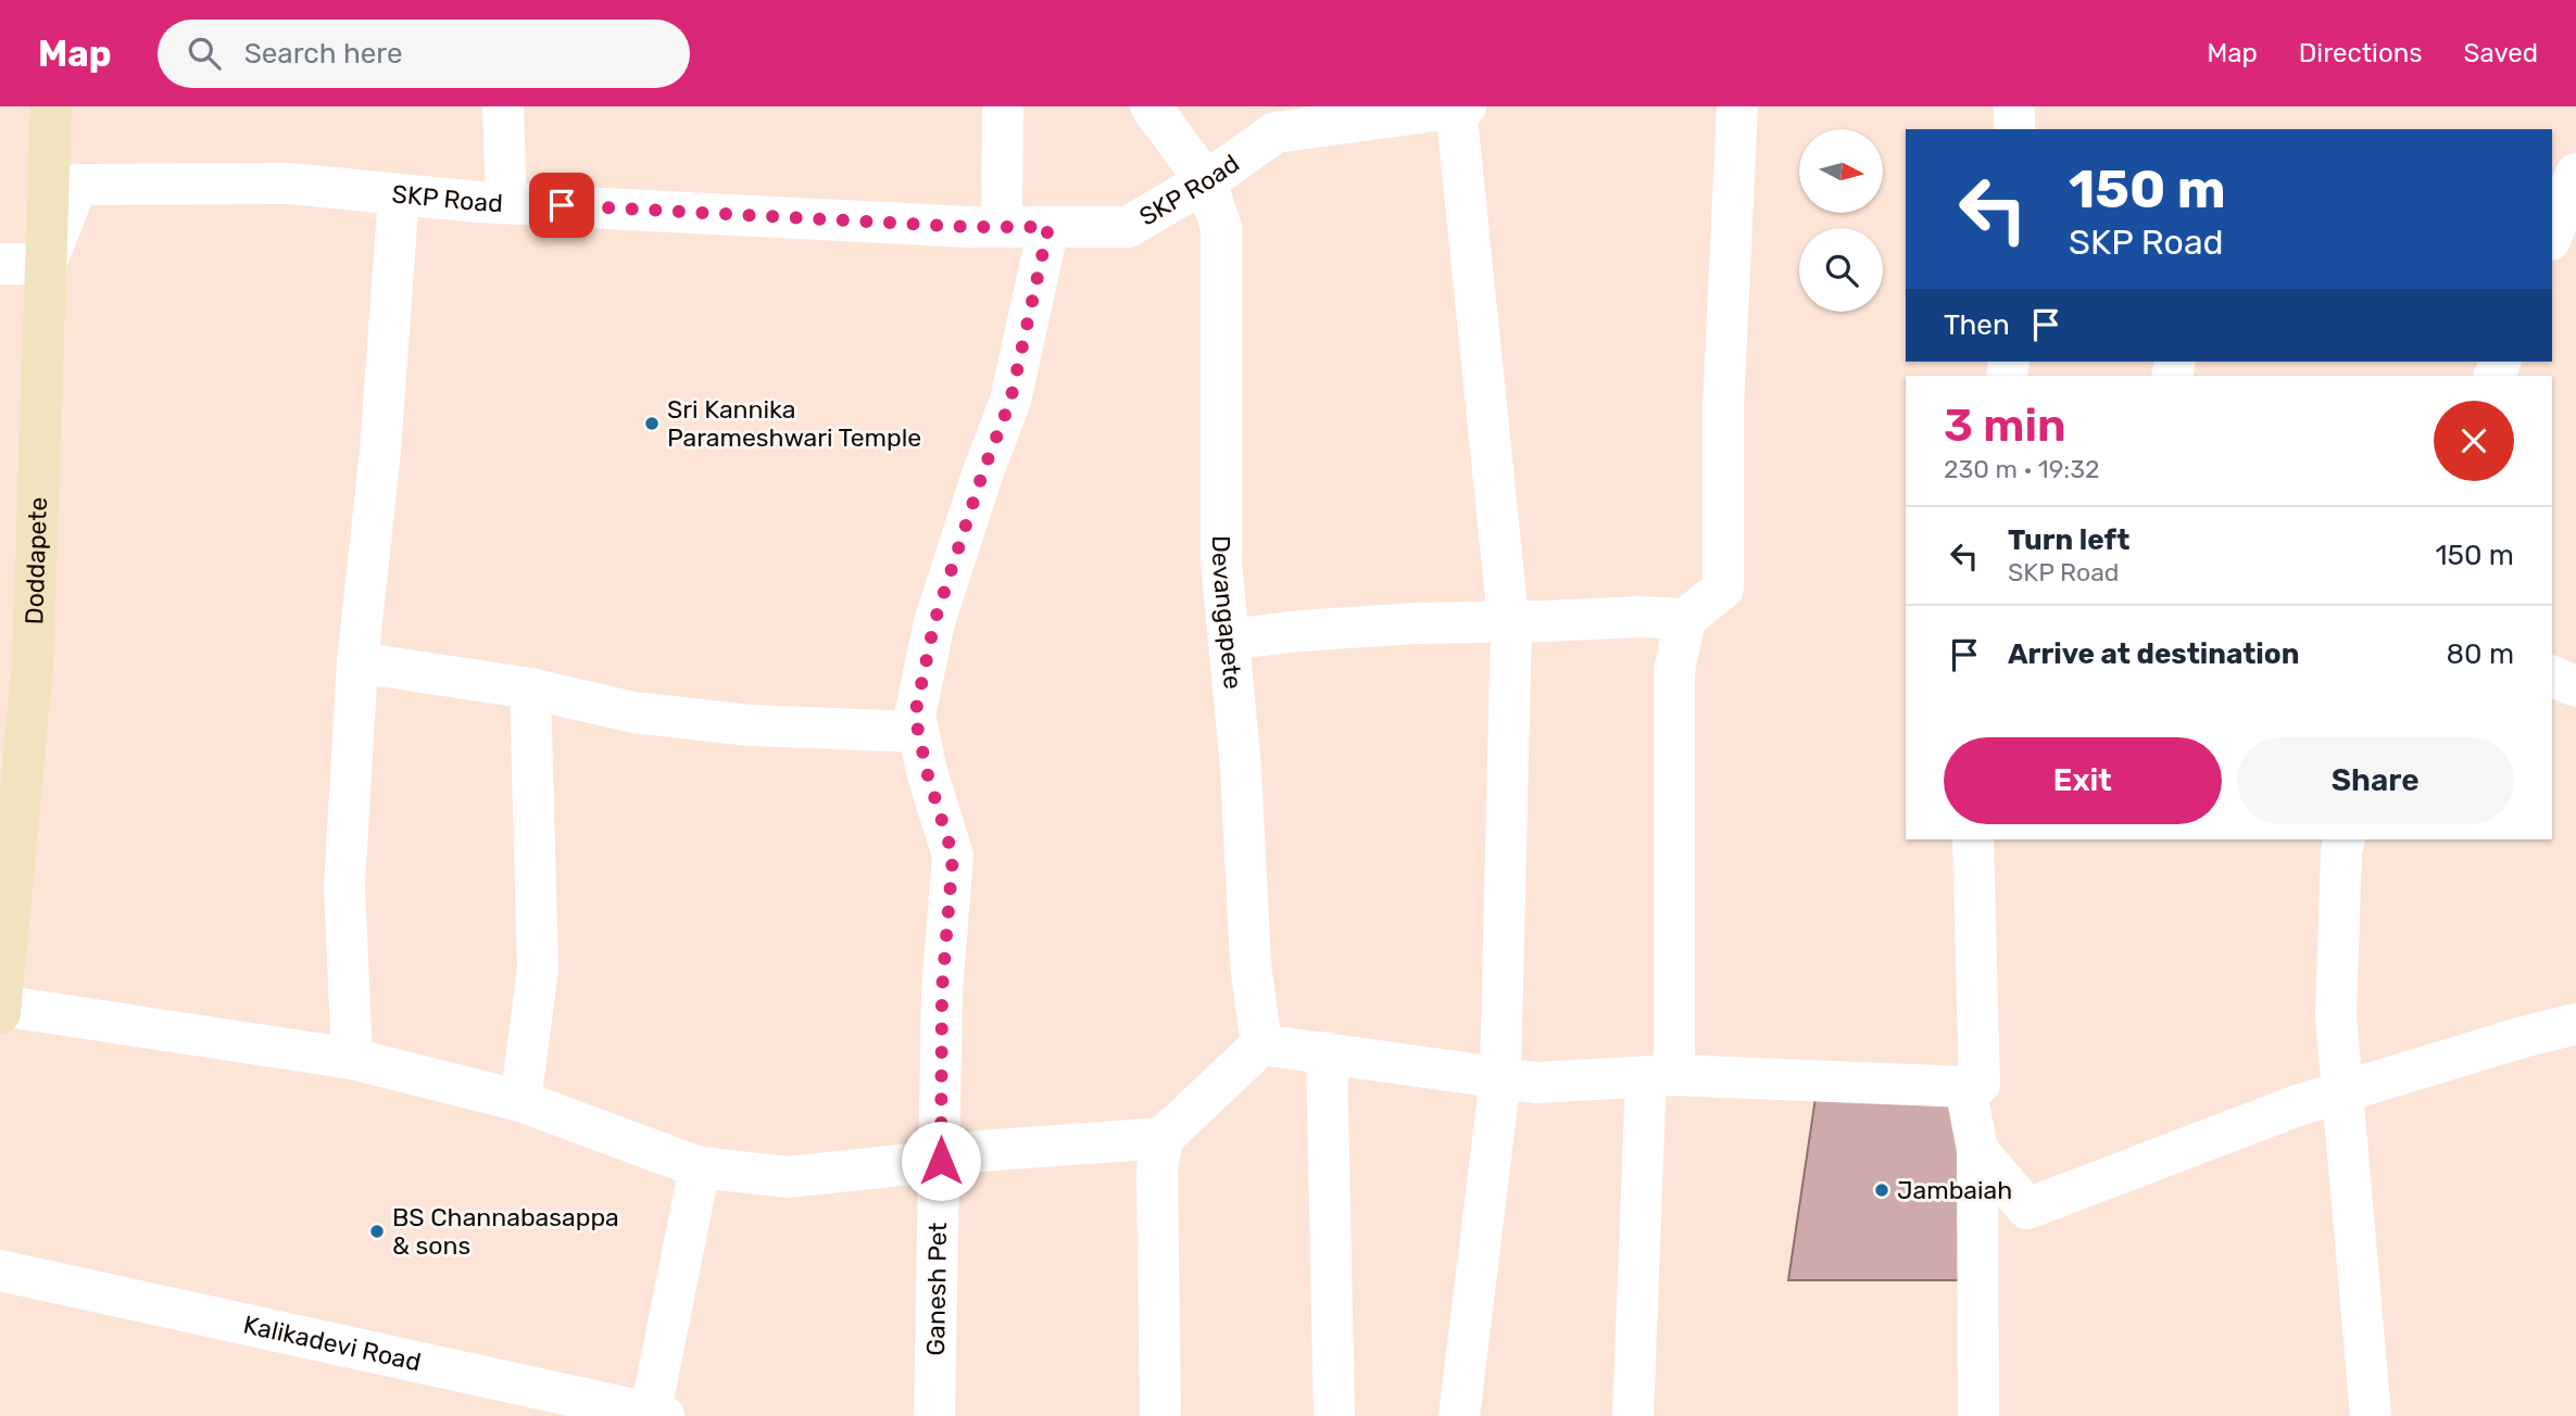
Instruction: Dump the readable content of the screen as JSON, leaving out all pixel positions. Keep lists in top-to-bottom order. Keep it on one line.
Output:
{"streets":{"street":["SKP Road","Doddapete","Devangapete","Ganesh Pet","Kalikadevi Road"]},"crossings":[["SKP Road","Doddapete"],["SKP Road","Devangapete"],["SKP Road","Ganesh Pet"]],"places":["Sri Kannika Parameshwari Temple","Jambaiah","BS Channabasappa & sons"],"north":"right","page":{"header":"Map","search":"Search here","nav":["Map","Directions","Saved"],"turn":["150 m","SKP Road"],"then":"Then","heading":["3 min","230 m · 19:32"],"list":[{"name":"Turn left","note":"SKP Road","value":"150 m"},{"name":"Arrive at destination","value":"80 m"}],"buttons":["Exit","Share"]}}
